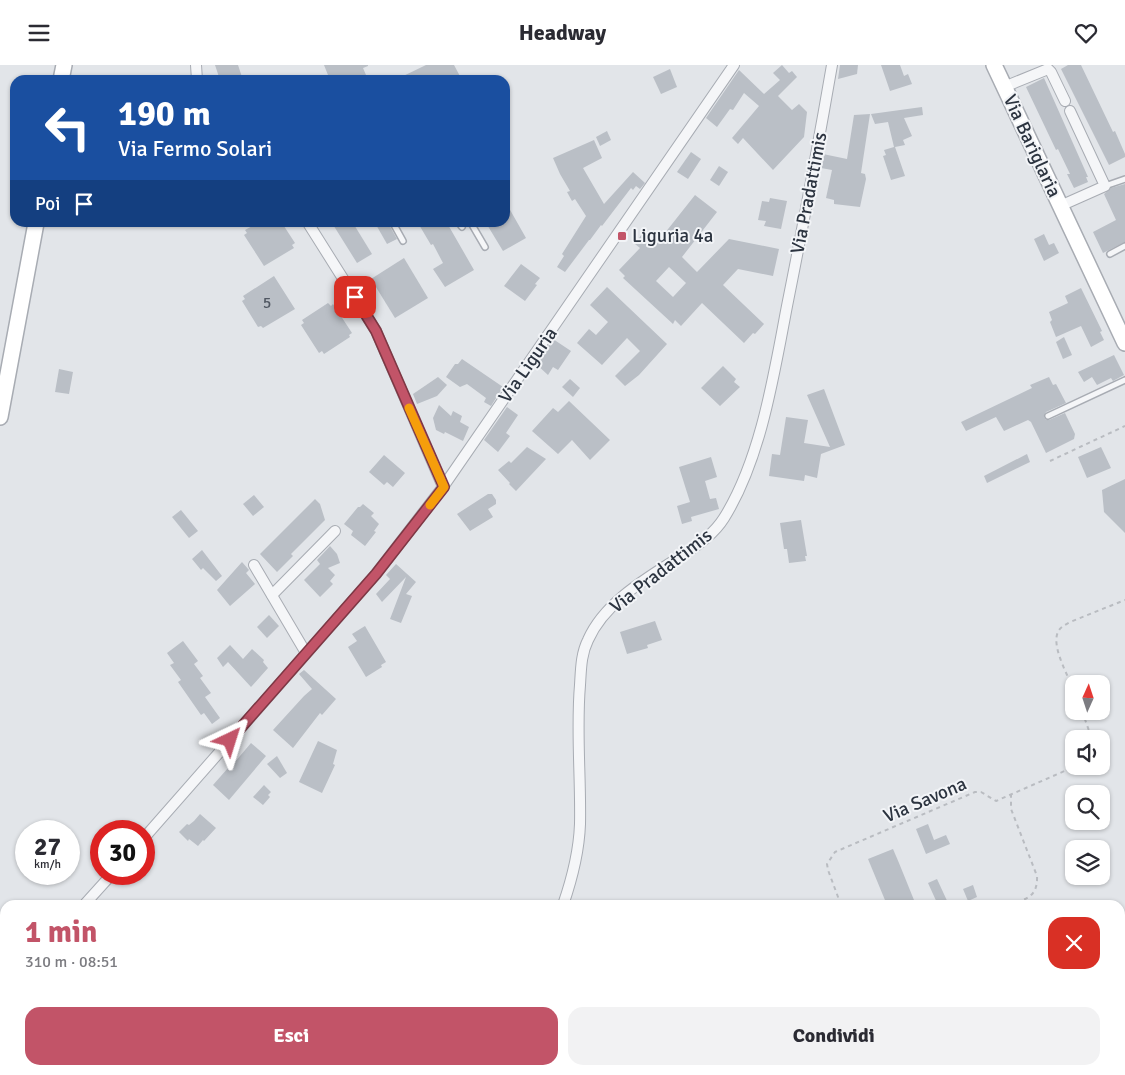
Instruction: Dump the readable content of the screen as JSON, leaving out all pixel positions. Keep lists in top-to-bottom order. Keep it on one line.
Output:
{"streets":{"street":["Via Bariglaria","Via Pradattimis","Via Liguria"],"path":["Via Savona"]},"places":{"transit":["Liguria 4a"]},"house_numbers":["5"],"north":"top","page":{"header":"Headway","turn":["190 m","Via Fermo Solari"],"then":"Poi","speed":"27 km/h","limit":"30","heading":["1 min","310 m · 08:51"],"buttons":["Esci","Condividi"]}}
